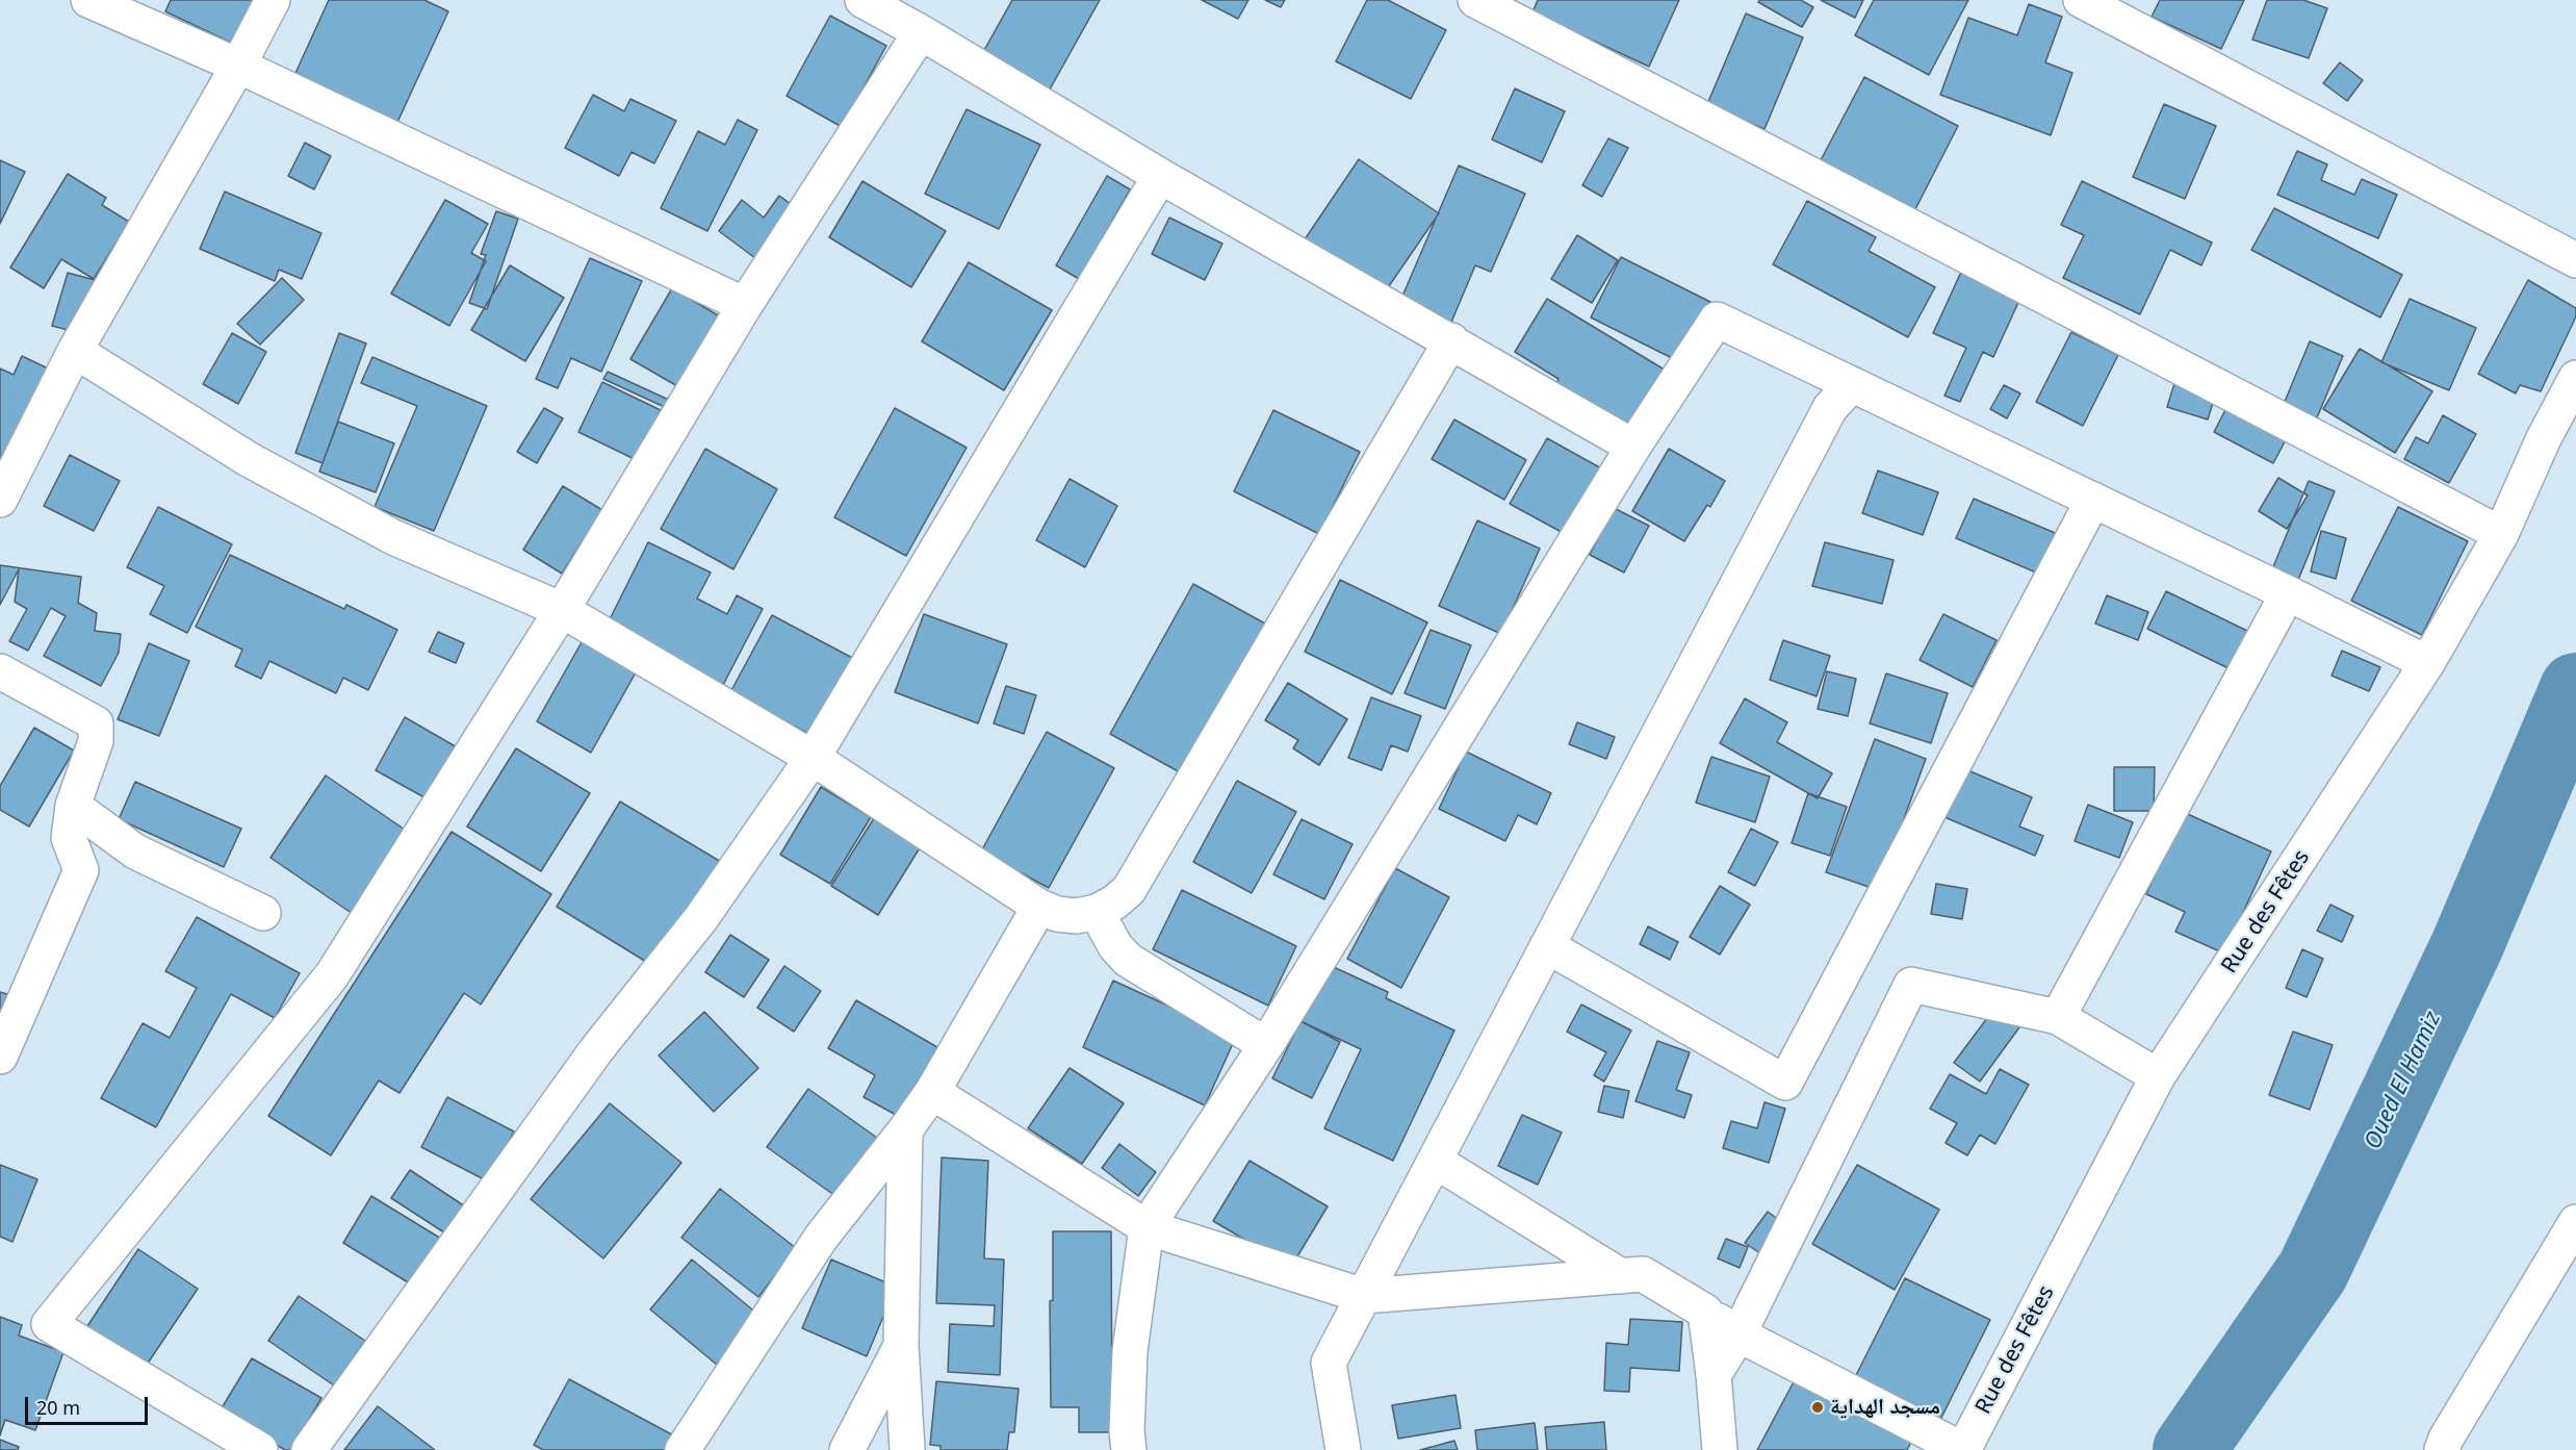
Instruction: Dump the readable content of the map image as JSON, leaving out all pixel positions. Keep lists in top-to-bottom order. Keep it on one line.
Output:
{"streets":{"street":["Rue des Fêtes"]},"water":["Oued El Hamiz"],"places":["مسجد الهداية"],"scale_bar":"20 m"}
